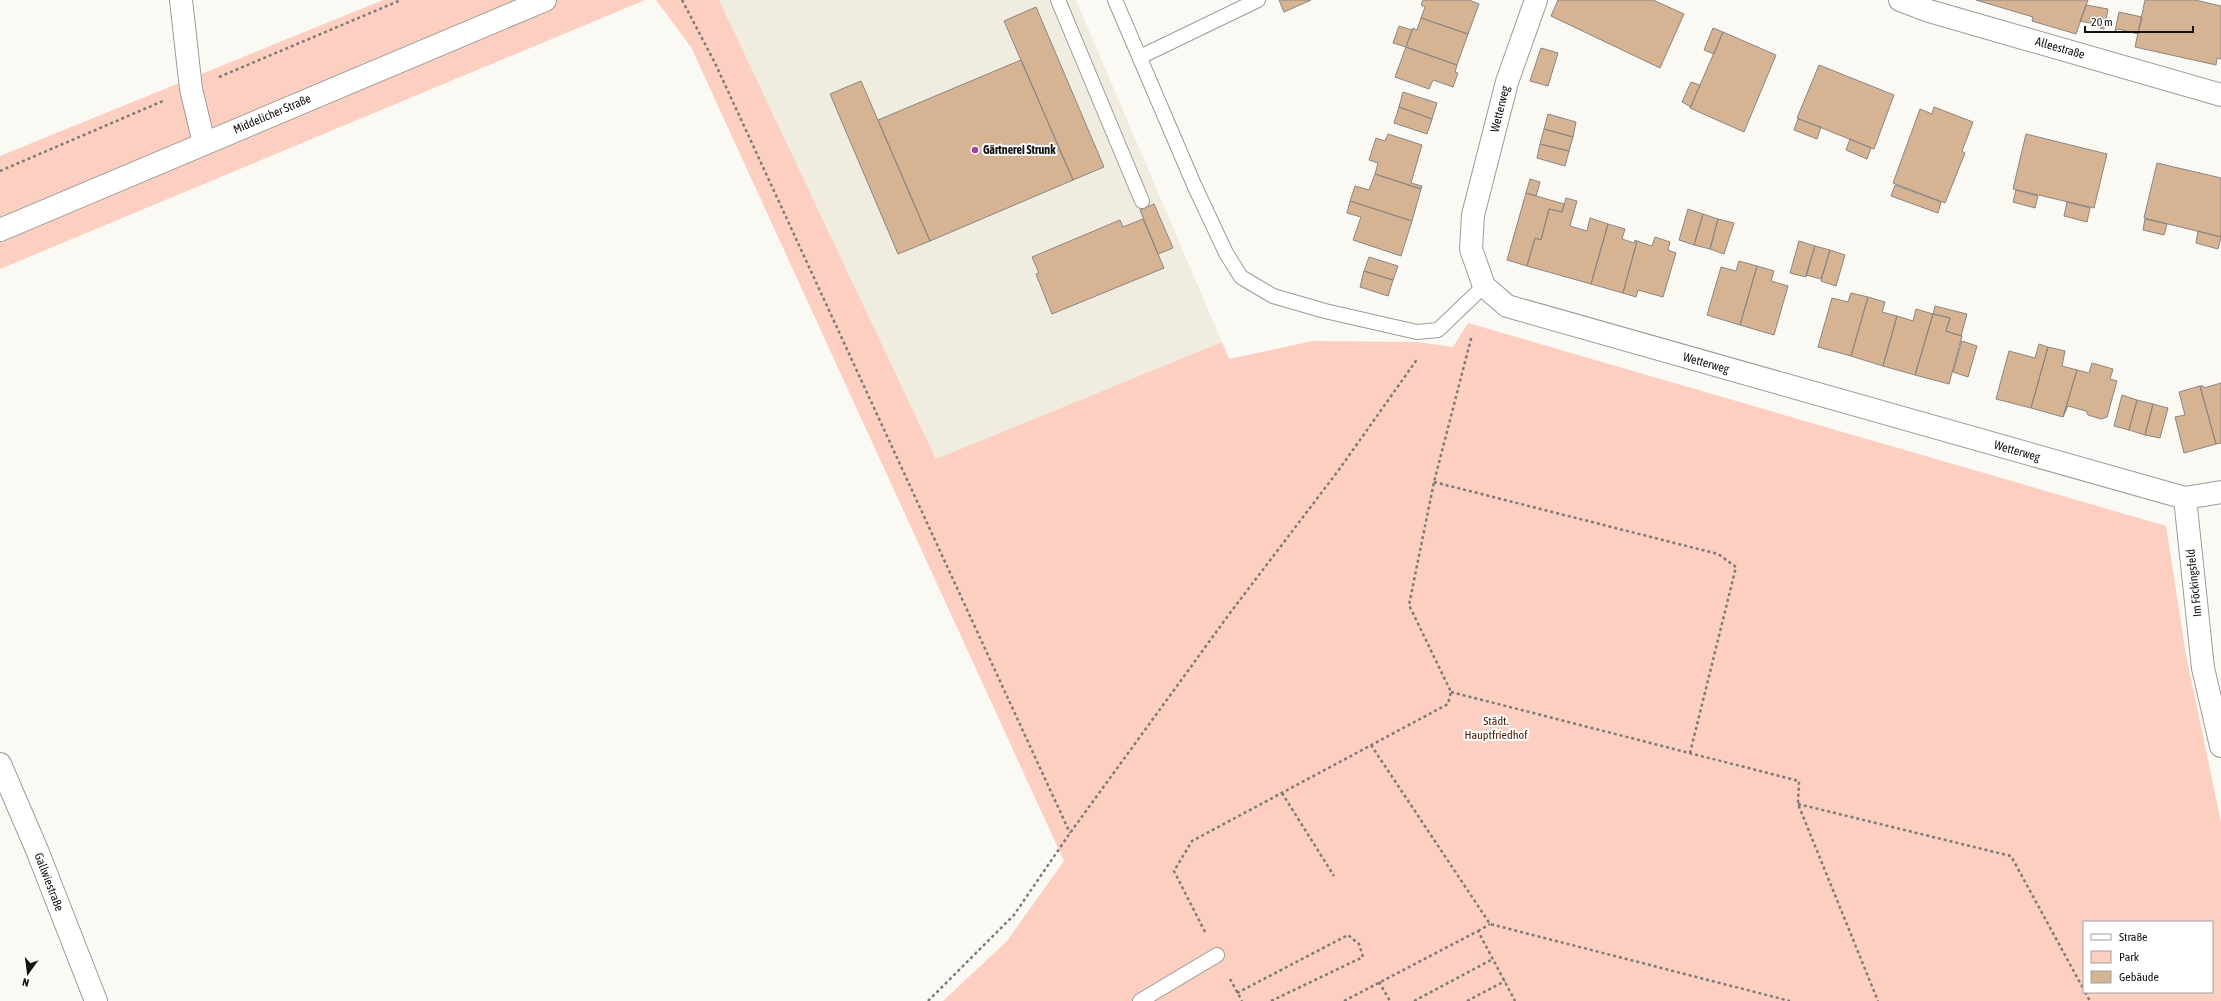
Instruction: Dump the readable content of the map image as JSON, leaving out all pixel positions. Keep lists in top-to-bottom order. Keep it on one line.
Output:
{"streets":{"street":["Alleestraße","Wetterweg","Middelicher Straße","Im Föckingsfeld","Gallwiestraße"]},"crossings":[["Wetterweg","Im Föckingsfeld"]],"parks":["Städt. Hauptfriedhof"],"places":["Gärtnerei Strunk"],"legend":["Straße","Park","Gebäude"],"scale_bar":"20 m","north":"bottom"}
